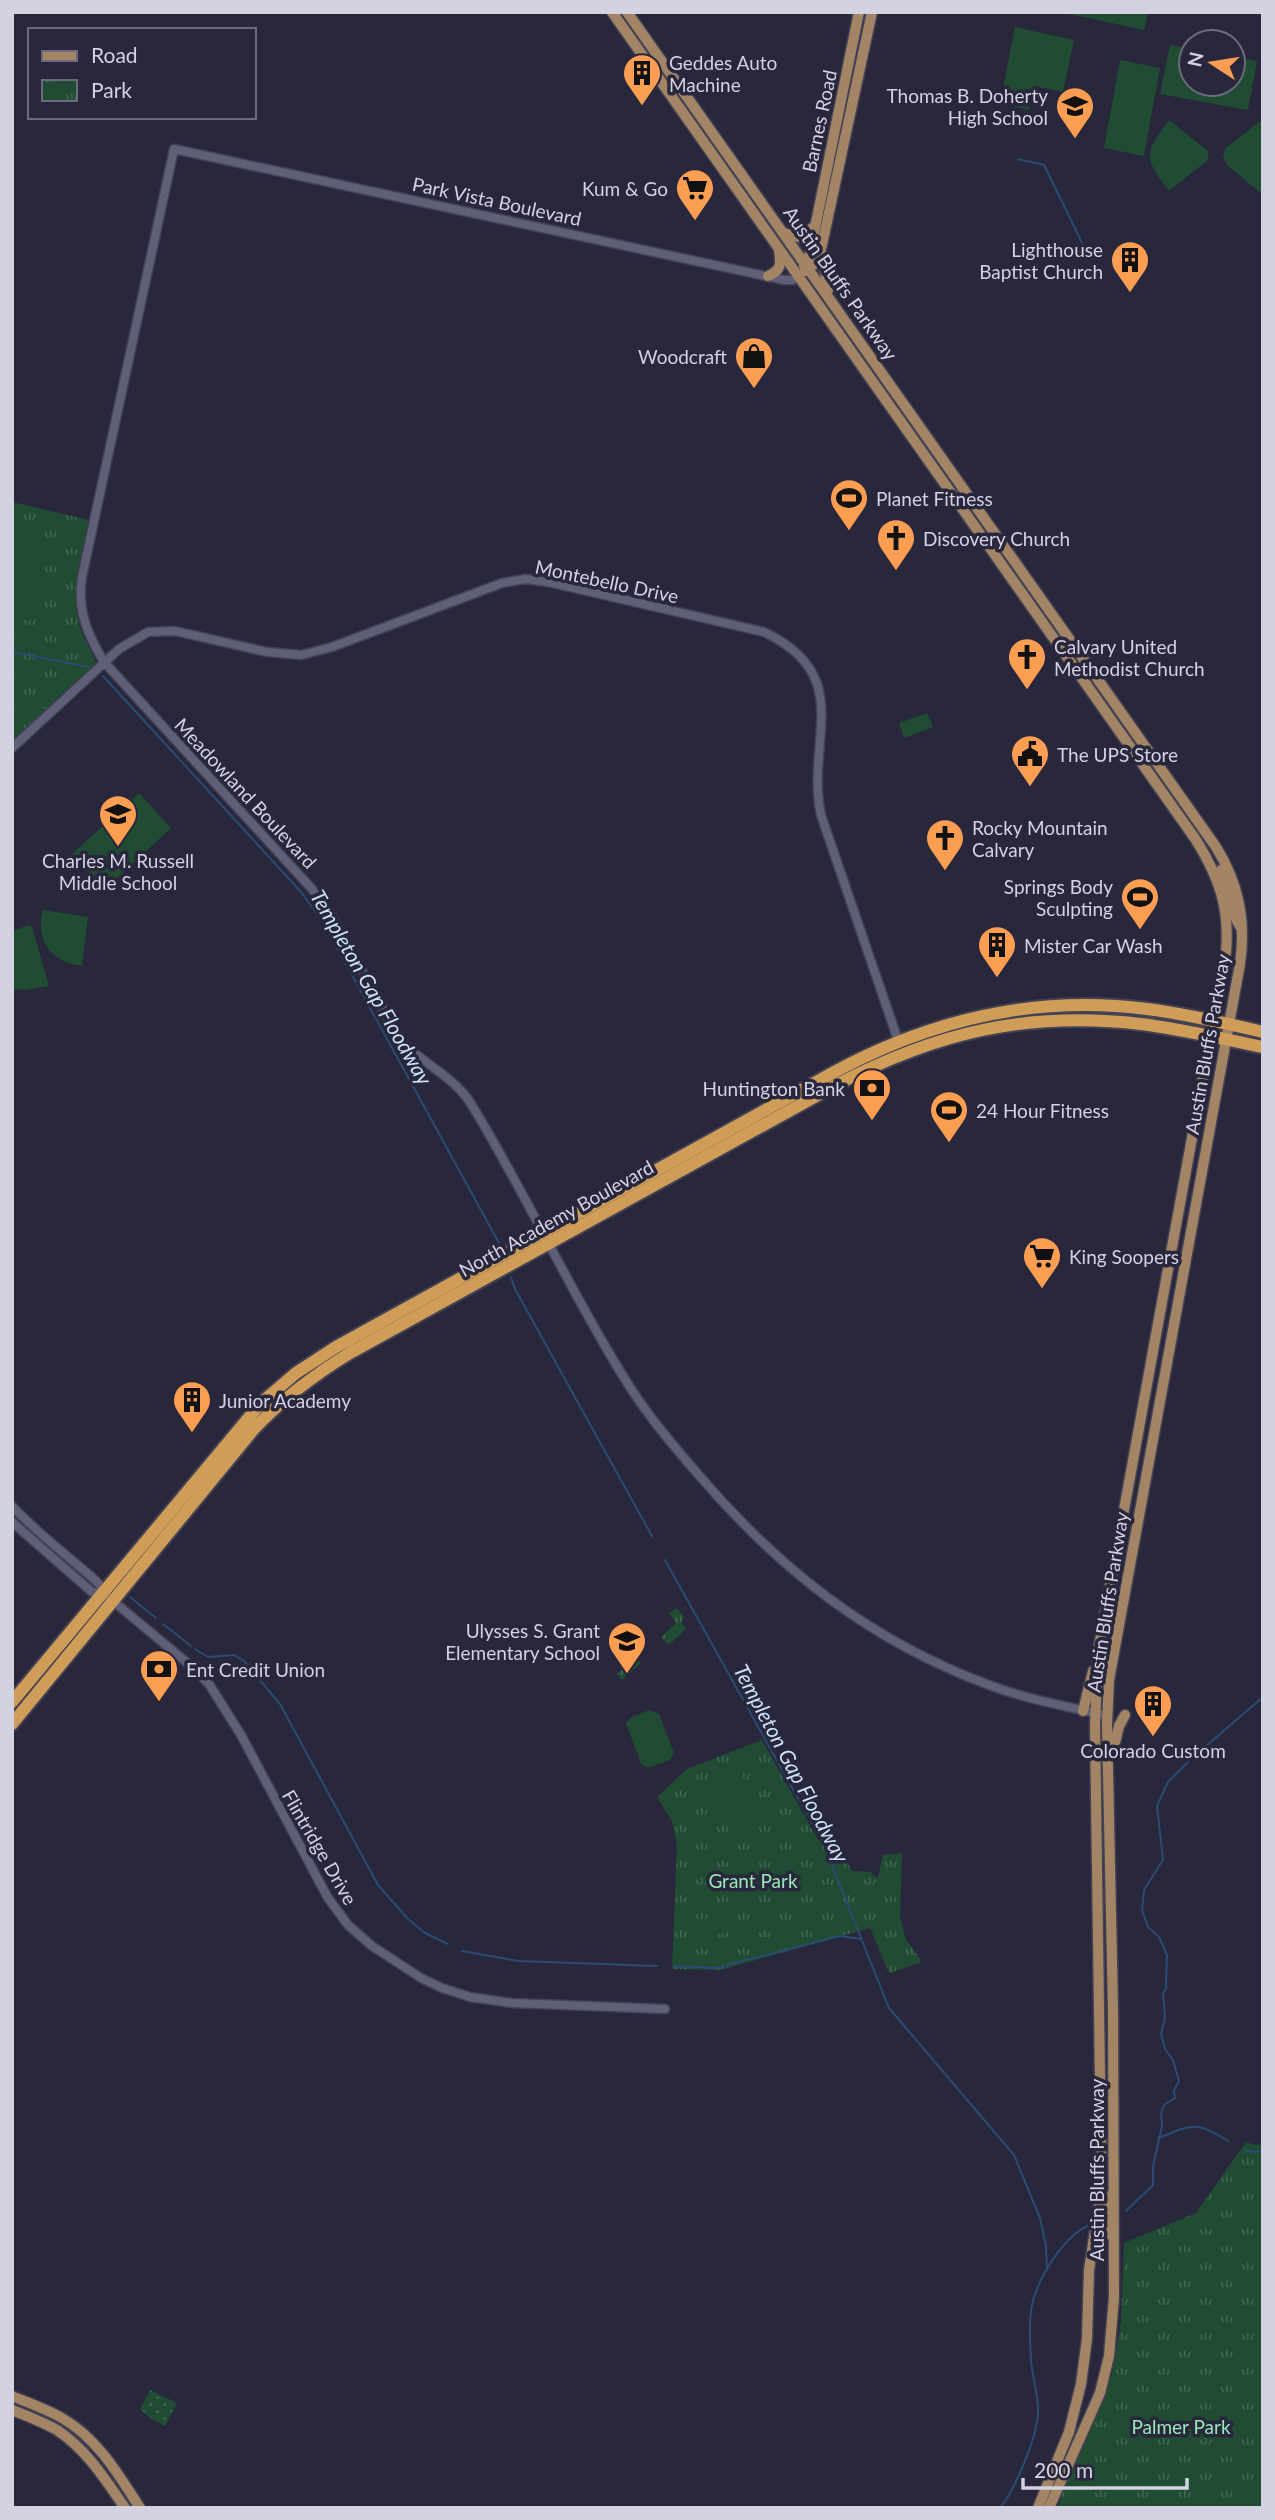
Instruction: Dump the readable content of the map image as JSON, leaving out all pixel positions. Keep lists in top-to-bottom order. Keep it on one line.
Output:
{"streets":{"highway":["North Academy Boulevard"],"main road":["Barnes Road","Austin Bluffs Parkway"],"street":["Park Vista Boulevard","Montebello Drive","Meadowland Boulevard","Flintridge Drive"]},"crossings":[["Barnes Road","Austin Bluffs Parkway"],["Park Vista Boulevard","Austin Bluffs Parkway"],["Park Vista Boulevard","Meadowland Boulevard"],["Austin Bluffs Parkway","Meadowland Boulevard"],["Austin Bluffs Parkway","North Academy Boulevard"],["Montebello Drive","Meadowland Boulevard"],["Montebello Drive","North Academy Boulevard"],["Meadowland Boulevard","North Academy Boulevard"],["North Academy Boulevard","Flintridge Drive"]],"water":["Templeton Gap Floodway"],"parks":["Grant Park","Palmer Park"],"places":{"building":["Geddes Auto Machine","Lighthouse Baptist Church","Mister Car Wash","Junior Academy","Colorado Custom"],"school or university":["Thomas B. Doherty High School","Charles M. Russell Middle School","Ulysses S. Grant Elementary School"],"supermarket":["Kum & Go","King Soopers"],"shop":["Woodcraft"],"sports":["Planet Fitness","Springs Body Sculpting","24 Hour Fitness"],"church":["Discovery Church","Calvary United Methodist Church","Rocky Mountain Calvary"],"public building":["The UPS Store"],"bank":["Huntington Bank","Ent Credit Union"]},"legend":["Road","Park"],"scale_bar":"200 m","north":"left"}
